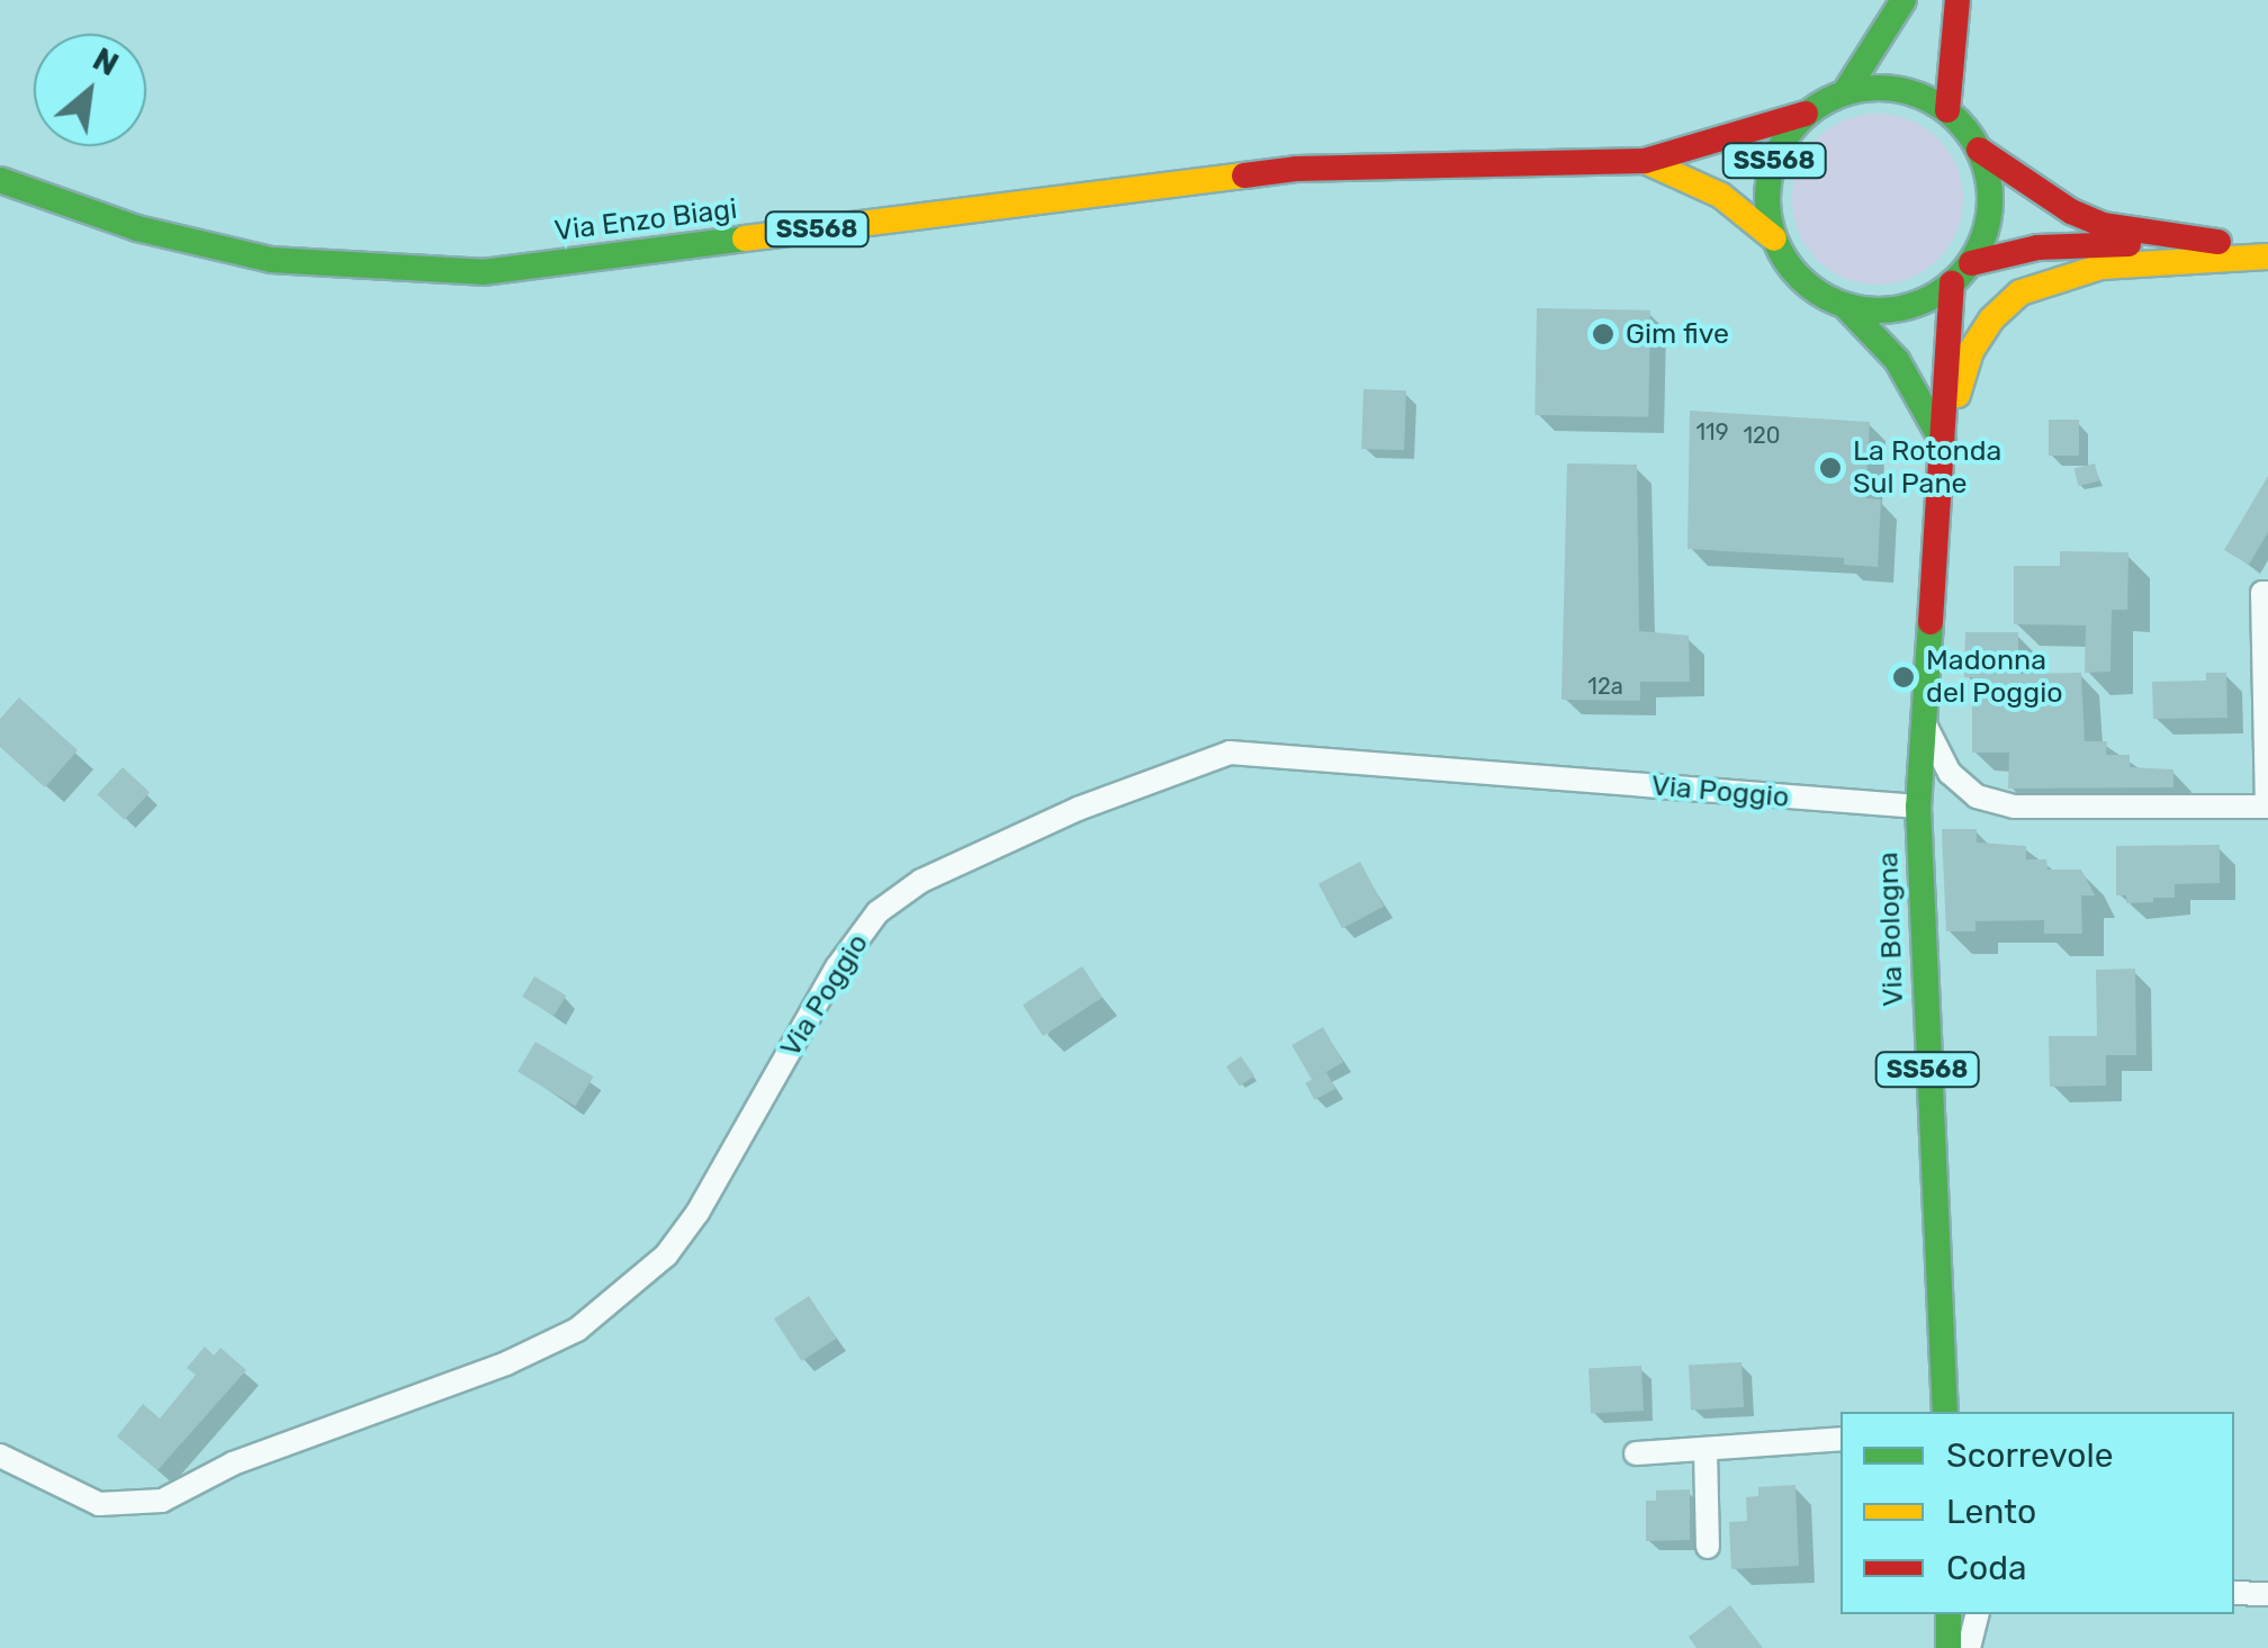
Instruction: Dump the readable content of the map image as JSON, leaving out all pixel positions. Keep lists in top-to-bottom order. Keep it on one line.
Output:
{"streets":{"main road":["SS568","Via Enzo Biagi","Via Bologna"],"street":["Via Poggio"]},"crossings":[["SS568","Via Enzo Biagi"],["SS568","Via Bologna"],["Via Enzo Biagi","Via Bologna"],["Via Poggio","Via Bologna"]],"places":["Gim five","La Rotonda Sul Pane","Madonna del Poggio"],"house_numbers":["119","120","12a"],"legend":["Scorrevole","Lento","Coda"],"north":"top right"}
